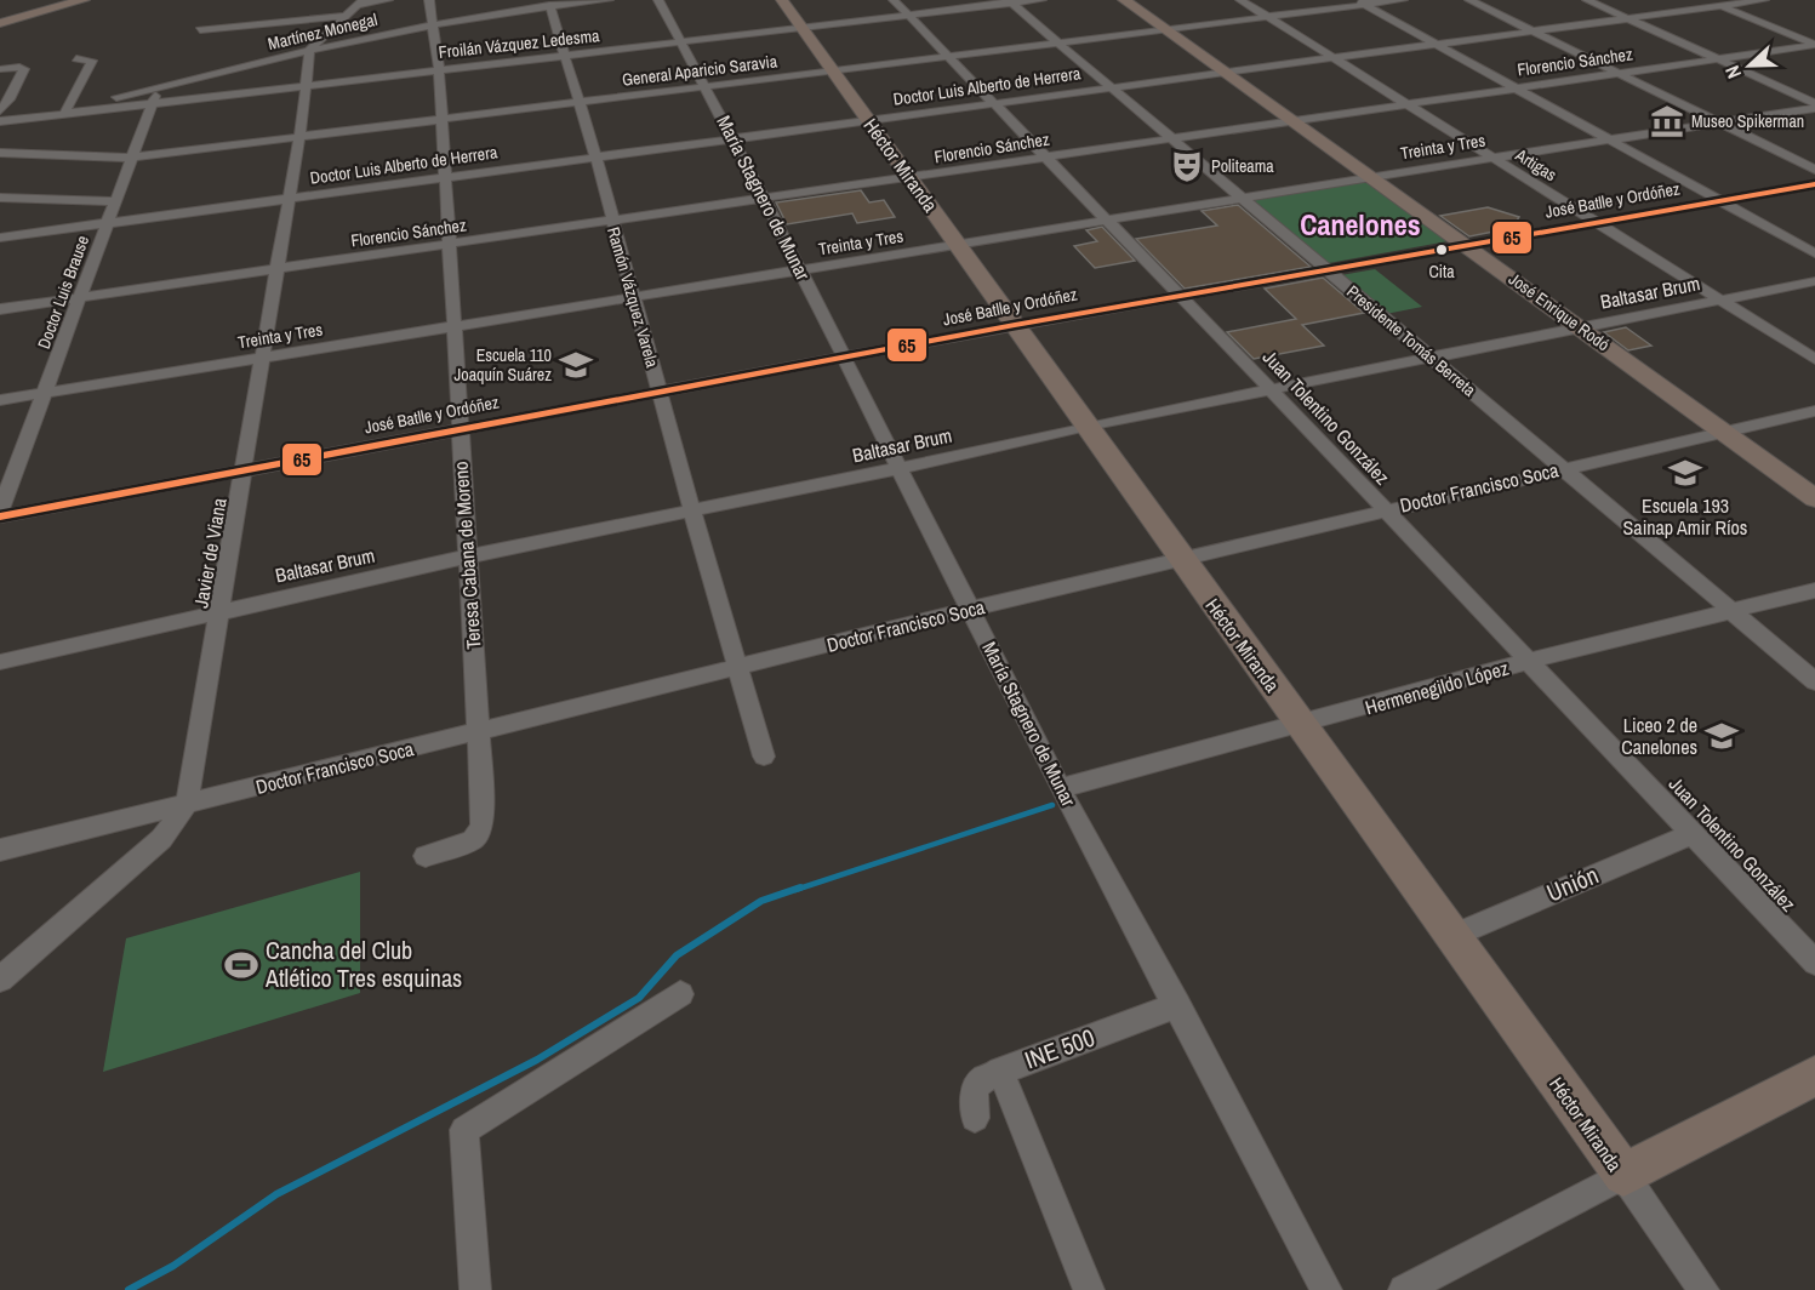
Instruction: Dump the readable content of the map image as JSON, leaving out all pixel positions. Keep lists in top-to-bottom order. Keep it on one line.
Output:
{"streets":{"highway":["Héctor Miranda","José Enrique Rodó"],"street":["Martínez Monegal","Froilán Vázquez Ledesma","Florencio Sánchez","General Aparicio Saravia","Doctor Luis Alberto de Herrera","Treinta y Tres","Artigas","María Stagnero de Munar","José Batlle y Ordóñez","Doctor Luis Brause","Baltasar Brum","Ramón Vázquez Varela","Presidente Tomás Berreta","Juan Tolentino González","Doctor Francisco Soca","Javier de Viana","Teresa Cabana de Moreno","Hermenegildo López","Unión","INE 500"]},"crossings":[["Martínez Monegal","Froilán Vázquez Ledesma"],["Martínez Monegal","Doctor Luis Brause"],["Martínez Monegal","Ramón Vázquez Varela"],["Martínez Monegal","Javier de Viana"],["Martínez Monegal","Teresa Cabana de Moreno"],["Froilán Vázquez Ledesma","Héctor Miranda"],["Froilán Vázquez Ledesma","María Stagnero de Munar"],["Froilán Vázquez Ledesma","Doctor Luis Brause"],["Froilán Vázquez Ledesma","Ramón Vázquez Varela"],["Froilán Vázquez Ledesma","Presidente Tomás Berreta"],["Froilán Vázquez Ledesma","Juan Tolentino González"],["Froilán Vázquez Ledesma","Javier de Viana"],["Froilán Vázquez Ledesma","Teresa Cabana de Moreno"],["Florencio Sánchez","Héctor Miranda"],["Florencio Sánchez","Artigas"],["Florencio Sánchez","María Stagnero de Munar"],["Florencio Sánchez","Doctor Luis Brause"],["Florencio Sánchez","Ramón Vázquez Varela"],["Florencio Sánchez","José Enrique Rodó"],["Florencio Sánchez","Presidente Tomás Berreta"],["Florencio Sánchez","Juan Tolentino González"],["Florencio Sánchez","Javier de Viana"],["Florencio Sánchez","Teresa Cabana de Moreno"],["General Aparicio Saravia","Héctor Miranda"],["General Aparicio Saravia","Artigas"],["General Aparicio Saravia","María Stagnero de Munar"],["General Aparicio Saravia","Doctor Luis Brause"],["General Aparicio Saravia","Ramón Vázquez Varela"],["General Aparicio Saravia","José Enrique Rodó"],["General Aparicio Saravia","Presidente Tomás Berreta"],["General Aparicio Saravia","Juan Tolentino González"],["General Aparicio Saravia","Javier de Viana"],["General Aparicio Saravia","Teresa Cabana de Moreno"],["Doctor Luis Alberto de Herrera","Héctor Miranda"],["Doctor Luis Alberto de Herrera","Artigas"],["Doctor Luis Alberto de Herrera","María Stagnero de Munar"],["Doctor Luis Alberto de Herrera","Doctor Luis Brause"],["Doctor Luis Alberto de Herrera","Ramón Vázquez Varela"],["Doctor Luis Alberto de Herrera","José Enrique Rodó"],["Doctor Luis Alberto de Herrera","Presidente Tomás Berreta"],["Doctor Luis Alberto de Herrera","Juan Tolentino González"],["Doctor Luis Alberto de Herrera","Javier de Viana"],["Doctor Luis Alberto de Herrera","Teresa Cabana de Moreno"],["Treinta y Tres","Héctor Miranda"],["Treinta y Tres","Artigas"],["Treinta y Tres","María Stagnero de Munar"],["Treinta y Tres","Doctor Luis Brause"],["Treinta y Tres","Ramón Vázquez Varela"],["Treinta y Tres","José Enrique Rodó"],["Treinta y Tres","Presidente Tomás Berreta"],["Treinta y Tres","Juan Tolentino González"],["Treinta y Tres","Javier de Viana"],["Treinta y Tres","Teresa Cabana de Moreno"],["Héctor Miranda","José Batlle y Ordóñez"],["Héctor Miranda","Baltasar Brum"],["Héctor Miranda","Doctor Francisco Soca"],["Héctor Miranda","Hermenegildo López"],["Héctor Miranda","Unión"],["Artigas","José Batlle y Ordóñez"],["Artigas","Baltasar Brum"],["María Stagnero de Munar","José Batlle y Ordóñez"],["María Stagnero de Munar","Baltasar Brum"],["María Stagnero de Munar","Doctor Francisco Soca"],["María Stagnero de Munar","Hermenegildo López"],["María Stagnero de Munar","INE 500"],["José Batlle y Ordóñez","Ramón Vázquez Varela"],["José Batlle y Ordóñez","José Enrique Rodó"],["José Batlle y Ordóñez","Presidente Tomás Berreta"],["José Batlle y Ordóñez","Juan Tolentino González"],["José Batlle y Ordóñez","Javier de Viana"],["José Batlle y Ordóñez","Teresa Cabana de Moreno"],["Baltasar Brum","Ramón Vázquez Varela"],["Baltasar Brum","José Enrique Rodó"],["Baltasar Brum","Presidente Tomás Berreta"],["Baltasar Brum","Juan Tolentino González"],["Baltasar Brum","Javier de Viana"],["Baltasar Brum","Teresa Cabana de Moreno"],["Ramón Vázquez Varela","Doctor Francisco Soca"],["José Enrique Rodó","Doctor Francisco Soca"],["Presidente Tomás Berreta","Doctor Francisco Soca"],["Presidente Tomás Berreta","Hermenegildo López"],["Juan Tolentino González","Doctor Francisco Soca"],["Juan Tolentino González","Hermenegildo López"],["Juan Tolentino González","Unión"],["Doctor Francisco Soca","Javier de Viana"],["Doctor Francisco Soca","Teresa Cabana de Moreno"]],"districts":["Canelones"],"places":{"museum":["Museo Spikerman"],"theatre":["Politeama"],"other":["Cita"],"school or university":["Escuela 110 Joaquín Suárez","Escuela 193 Sainap Amir Ríos","Liceo 2 de Canelones"],"sports":["Cancha del Club Atlético Tres esquinas"]},"lines":["transit line 65"],"north":"left"}
